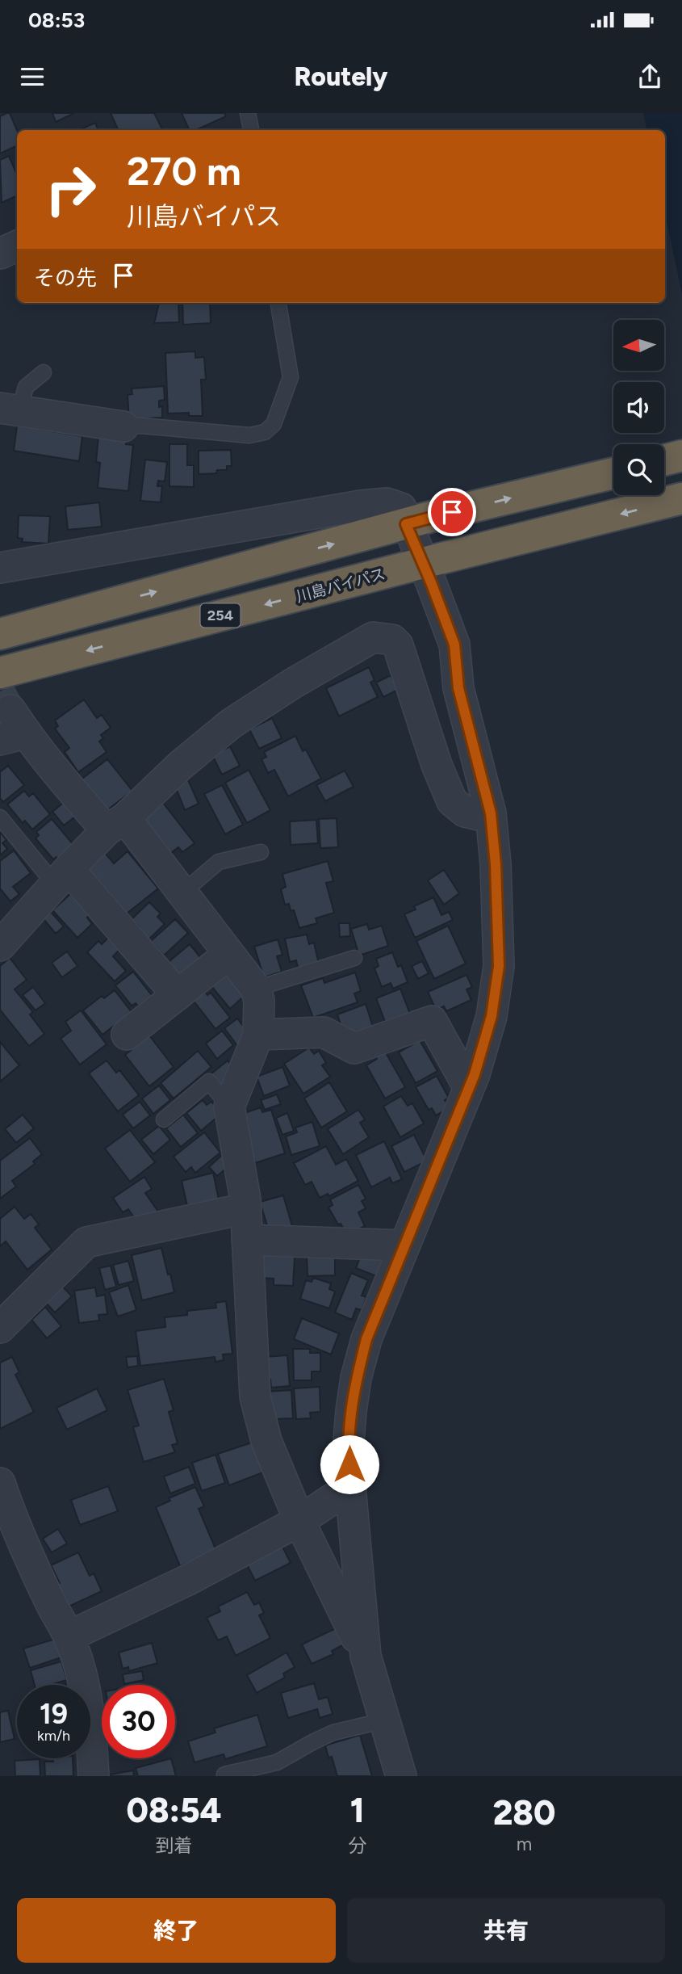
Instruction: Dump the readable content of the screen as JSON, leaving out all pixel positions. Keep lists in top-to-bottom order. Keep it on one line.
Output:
{"streets":{"highway":["川島バイパス","254"]},"north":"left","page":{"status":"08:53","header":"Routely","turn":["270 m","川島バイパス"],"then":"その先","speed":"19 km/h","limit":"30","eta":["08:54","到着","1","分","280","m"],"buttons":["終了","共有"]}}
